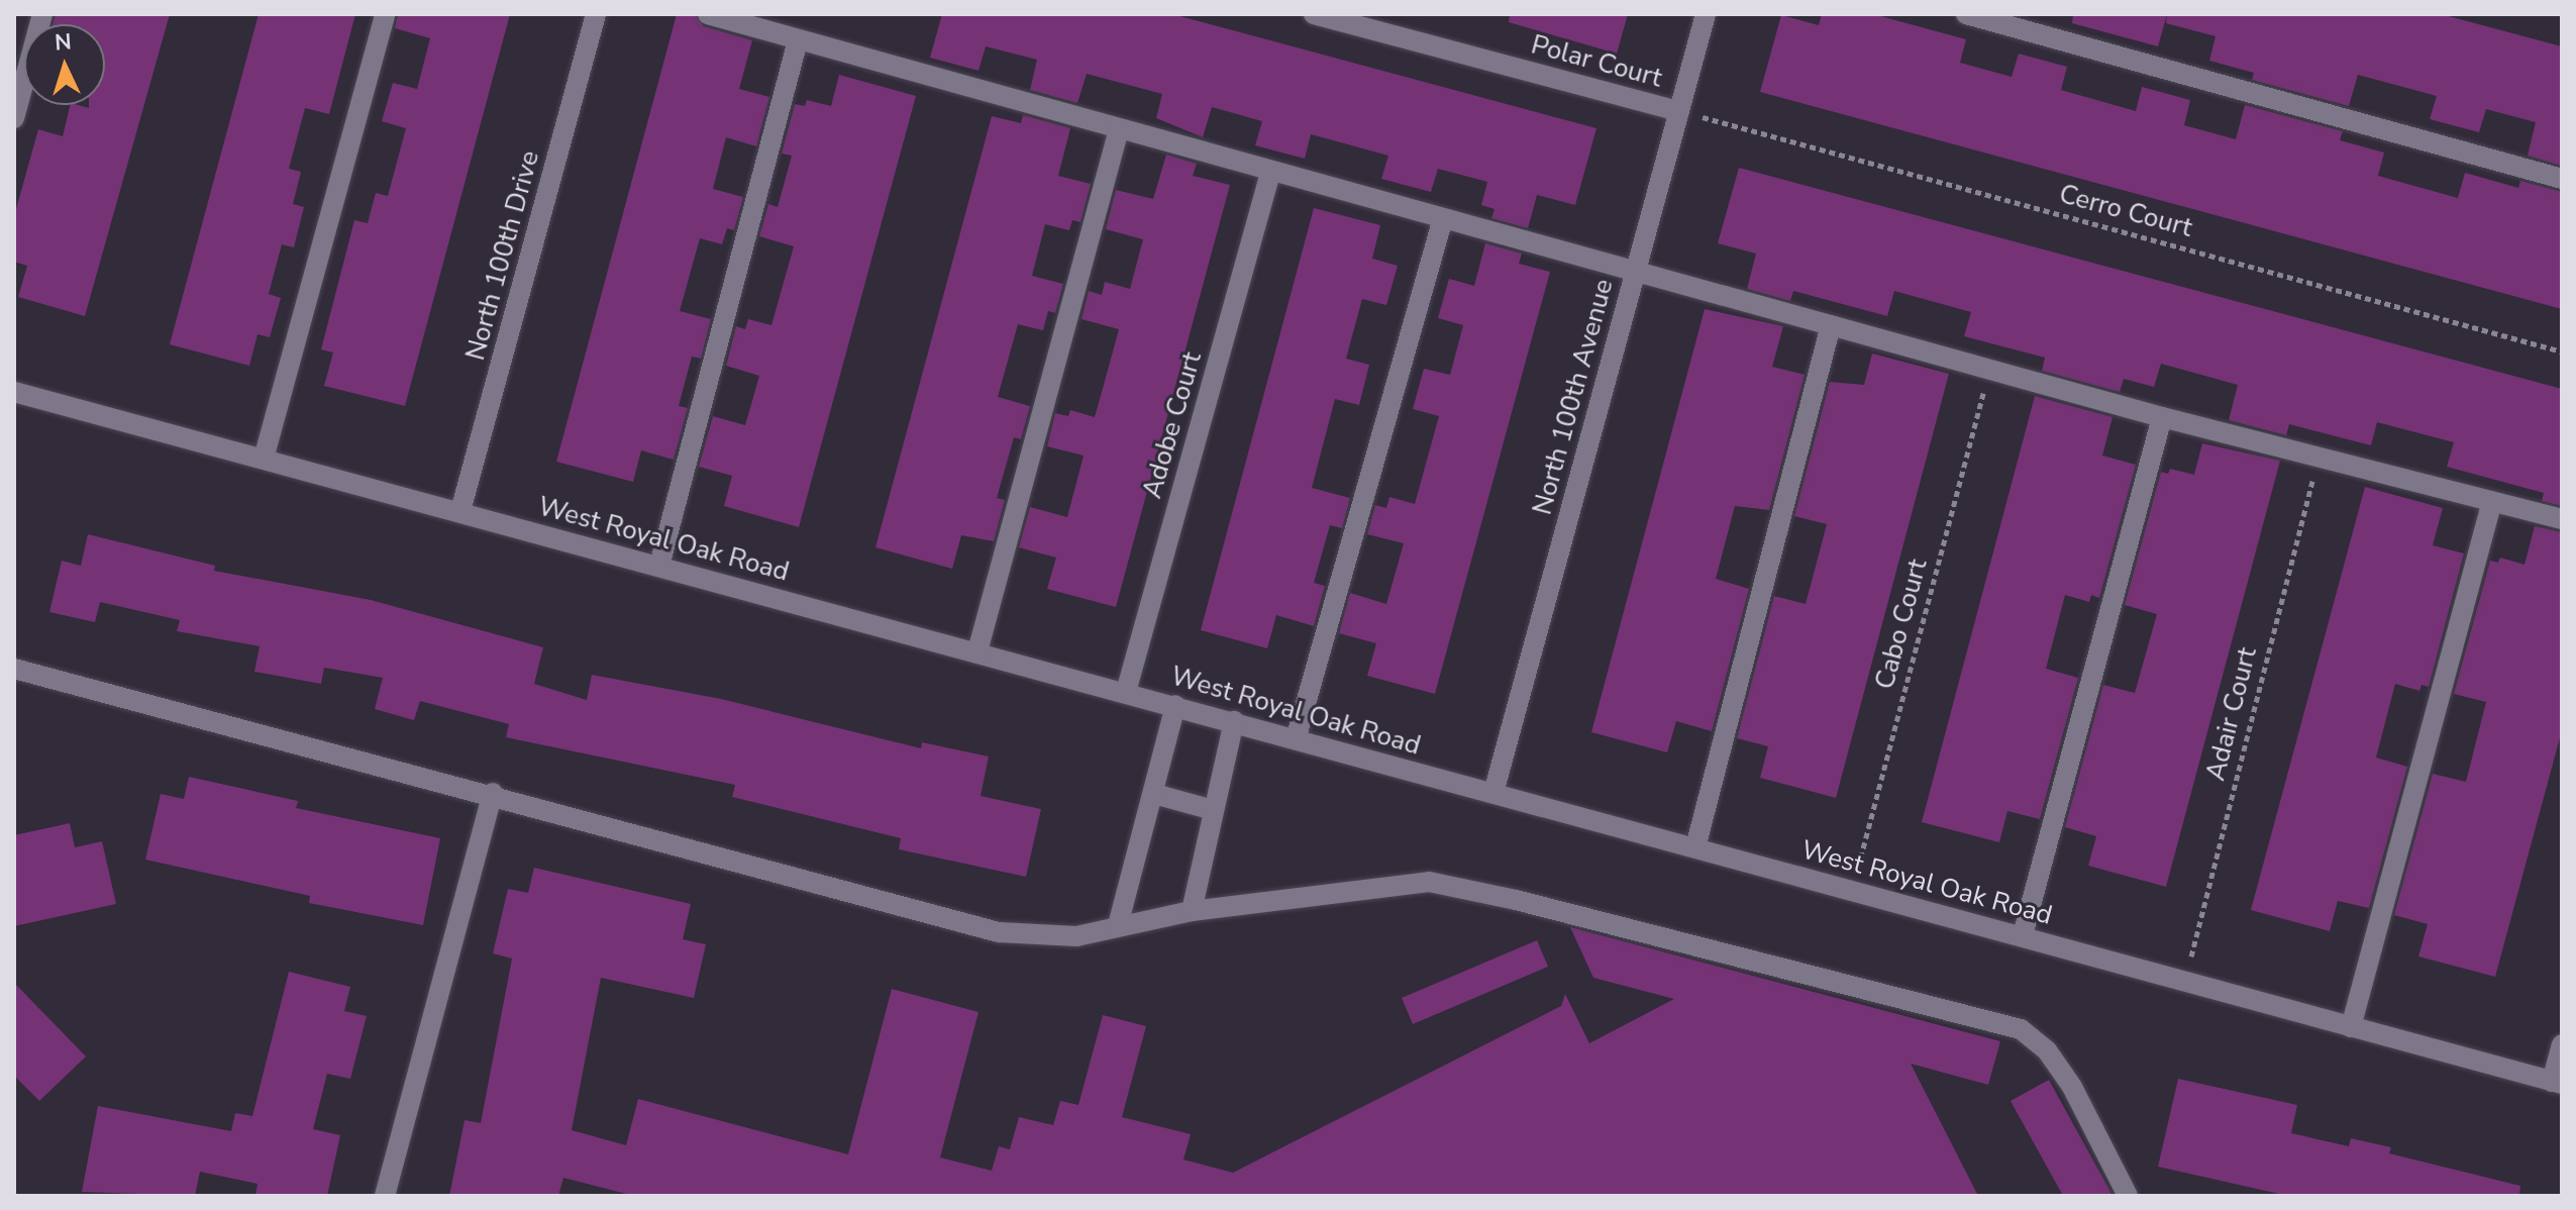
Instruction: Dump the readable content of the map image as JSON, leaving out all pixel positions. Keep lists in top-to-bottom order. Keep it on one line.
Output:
{"streets":{"street":["Polar Court","North 100th Drive","North 100th Avenue","Adobe Court","West Royal Oak Road"],"path":["Cerro Court","Cabo Court","Adair Court"]},"crossings":[["Polar Court","Cerro Court"],["Polar Court","North 100th Avenue"],["Cerro Court","North 100th Avenue"],["North 100th Drive","West Royal Oak Road"],["North 100th Avenue","West Royal Oak Road"],["Adobe Court","West Royal Oak Road"],["West Royal Oak Road","Cabo Court"],["West Royal Oak Road","Adair Court"]],"north":"top"}
